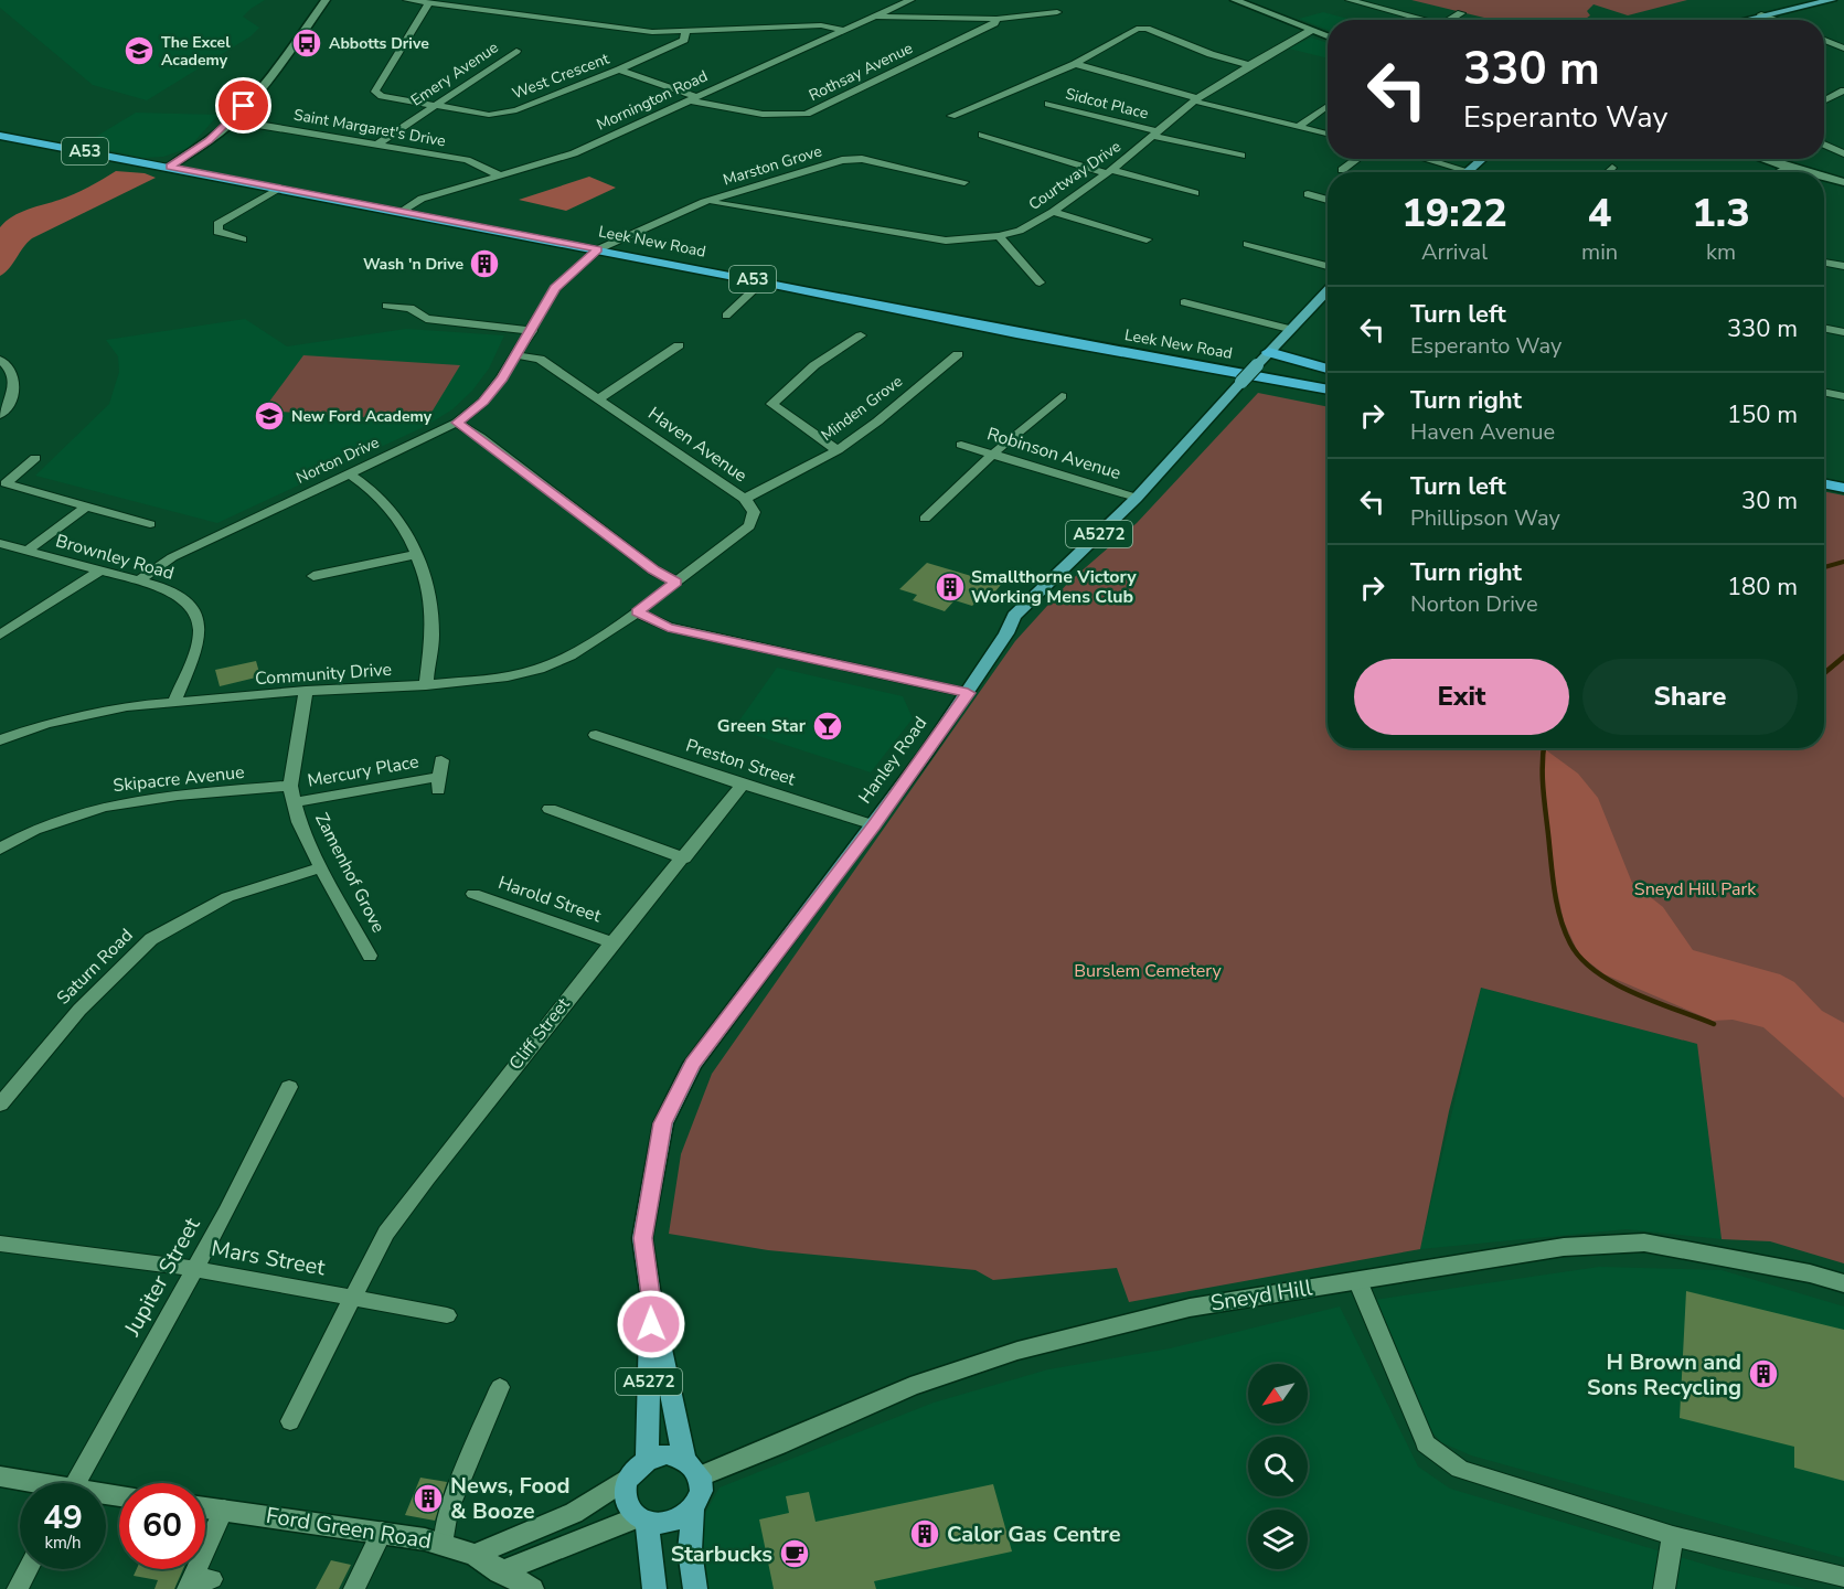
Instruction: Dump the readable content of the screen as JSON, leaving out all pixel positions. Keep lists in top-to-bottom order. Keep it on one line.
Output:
{"streets":{"highway":["A53","Leek New Road"],"main road":["A5272","Hanley Road"],"street":["Rothsay Avenue","Emery Avenue","West Crescent","Mornington Road","Sidcot Place","Saint Margaret's Drive","Marston Grove","Courtway Drive","Minden Grove","Haven Avenue","Robinson Avenue","Norton Drive","Brownley Road","Community Drive","Preston Street","Mercury Place","Skipacre Avenue","Zamenhof Grove","Harold Street","Saturn Road","Cliff Street","Mars Street","Jupiter Street","Sneyd Hill","Ford Green Road"]},"crossings":[["Rothsay Avenue","West Crescent"],["Rothsay Avenue","Mornington Road"],["Emery Avenue","West Crescent"],["Emery Avenue","Saint Margaret's Drive"],["Mornington Road","Saint Margaret's Drive"],["Mornington Road","Leek New Road"],["Sidcot Place","Courtway Drive"],["Marston Grove","Courtway Drive"],["Marston Grove","Leek New Road"],["Marston Grove","Norton Drive"],["Leek New Road","Norton Drive"],["Minden Grove","Haven Avenue"],["Haven Avenue","Norton Drive"],["Haven Avenue","Community Drive"],["Robinson Avenue","Hanley Road"],["Norton Drive","Brownley Road"],["A5272","Hanley Road"],["A5272","Sneyd Hill"],["Brownley Road","Community Drive"],["Community Drive","Zamenhof Grove"],["Hanley Road","Preston Street"],["Hanley Road","Sneyd Hill"],["Preston Street","Cliff Street"],["Mercury Place","Zamenhof Grove"],["Skipacre Avenue","Zamenhof Grove"],["Zamenhof Grove","Saturn Road"],["Harold Street","Cliff Street"],["Cliff Street","Mars Street"],["Mars Street","Jupiter Street"]],"parks":["Sneyd Hill Park","Burslem Cemetery"],"places":{"bus stop":["Abbotts Drive"],"school or university":["The Excel Academy","New Ford Academy"],"building":["Wash 'n Drive","Smallthorne Victory Working Mens Club","H Brown and Sons Recycling","News, Food & Booze","Calor Gas Centre"],"bar":["Green Star"],"cafe":["Starbucks"]},"north":"bottom left","page":{"turn":["330 m","Esperanto Way"],"eta":["19:22","Arrival","4","min","1.3","km"],"list":[{"name":"Turn left","note":"Esperanto Way","value":"330 m"},{"name":"Turn right","note":"Haven Avenue","value":"150 m"},{"name":"Turn left","note":"Phillipson Way","value":"30 m"},{"name":"Turn right","note":"Norton Drive","value":"180 m"}],"buttons":["Exit","Share"],"speed":"49 km/h","limit":"60"}}
